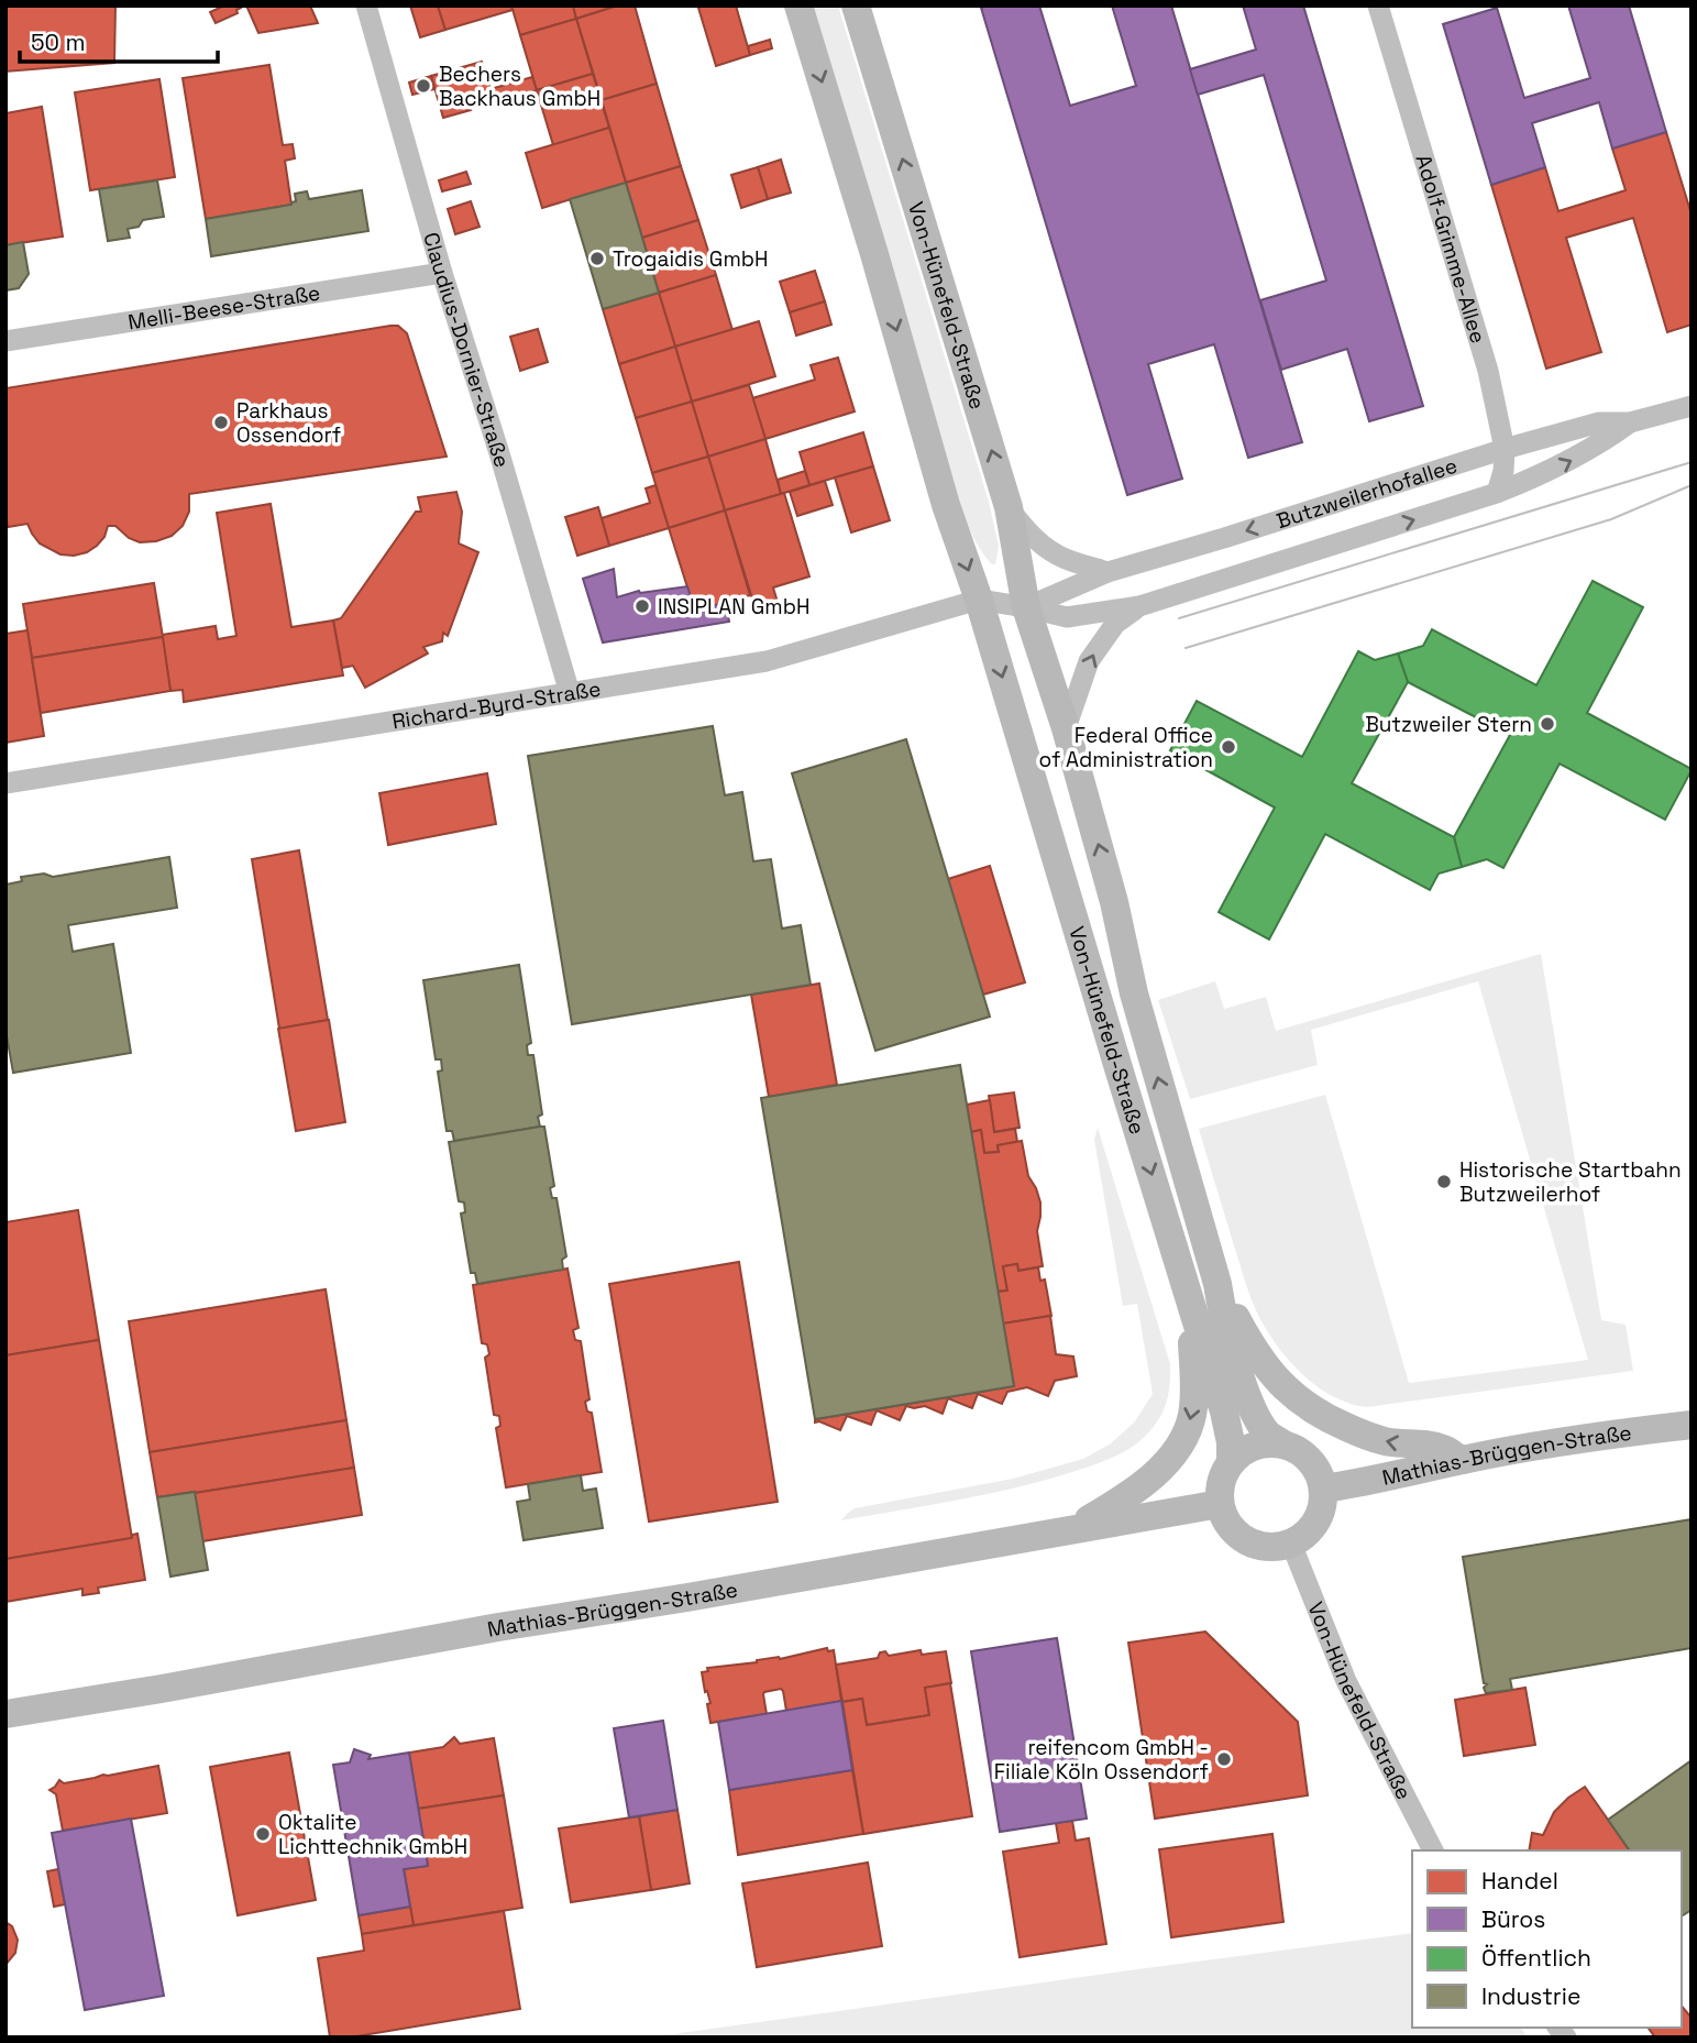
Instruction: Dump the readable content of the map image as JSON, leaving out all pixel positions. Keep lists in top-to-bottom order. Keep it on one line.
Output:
{"streets":{"street":["Adolf-Grimme-Allee","Von-Hünefeld-Straße","Melli-Beese-Straße","Claudius-Dornier-Straße","Butzweilerhofallee","Richard-Byrd-Straße","Mathias-Brüggen-Straße"]},"crossings":[["Adolf-Grimme-Allee","Butzweilerhofallee"],["Von-Hünefeld-Straße","Butzweilerhofallee"],["Von-Hünefeld-Straße","Richard-Byrd-Straße"],["Von-Hünefeld-Straße","Mathias-Brüggen-Straße"],["Melli-Beese-Straße","Claudius-Dornier-Straße"],["Claudius-Dornier-Straße","Richard-Byrd-Straße"]],"places":["Bechers Backhaus GmbH","Trogaidis GmbH","Parkhaus Ossendorf","INSIPLAN GmbH","Butzweiler Stern","Federal Office of Administration","Historische Startbahn Butzweilerhof","reifencom GmbH - Filiale Köln Ossendorf","Oktalite Lichttechnik GmbH"],"legend":["Handel","Büros","Öffentlich","Industrie"],"scale_bar":"50 m"}
